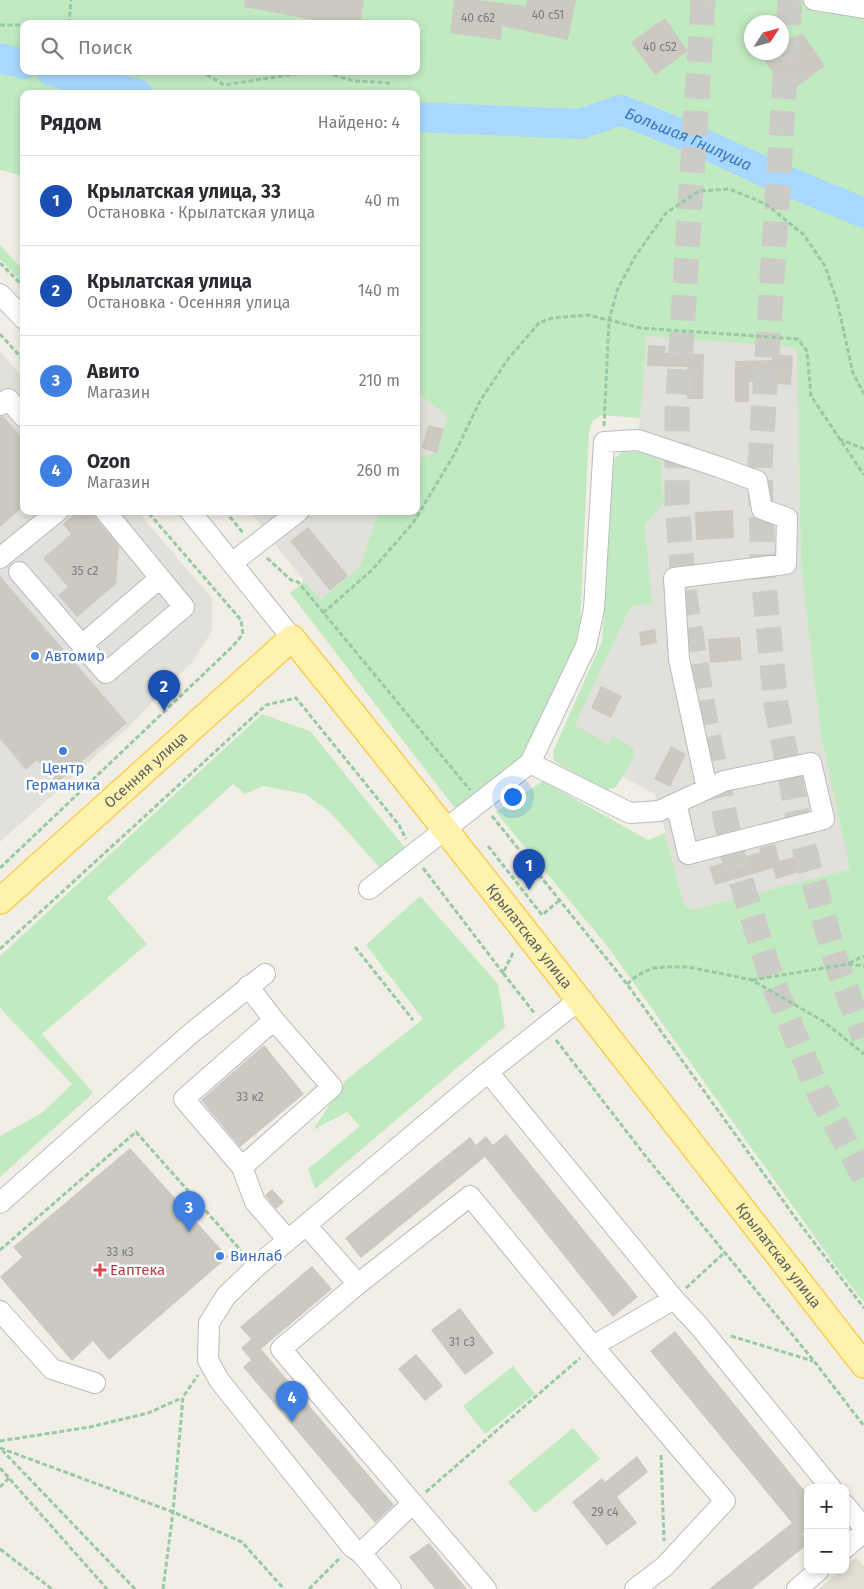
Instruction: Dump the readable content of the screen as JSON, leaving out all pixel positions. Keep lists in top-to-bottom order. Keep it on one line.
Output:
{"streets":{"main road":["Осенняя улица","Крылатская улица"]},"crossings":[["Осенняя улица","Крылатская улица"]],"water":["Большая Гнилуша"],"places":{"other":["Автомир","Центр Германика","Винлаб"],"health":["Еаптека"]},"house_numbers":["40 с51","40 с62","40 с52","35 с2","33 к2","33 к3","31 с3","29 с4"],"north":"top right","page":{"search":"Поиск","heading":["Рядом","Найдено: 4"],"list":[{"mark":"1","name":"Крылатская улица, 33","note":"Остановка · Крылатская улица","value":"40 m"},{"mark":"2","name":"Крылатская улица","note":"Остановка · Осенняя улица","value":"140 m"},{"mark":"3","name":"Авито","note":"Магазин","value":"210 m"},{"mark":"4","name":"Ozon","note":"Магазин","value":"260 m"}],"pins":["2","1","3","4"],"map_buttons":["+","−"]}}
